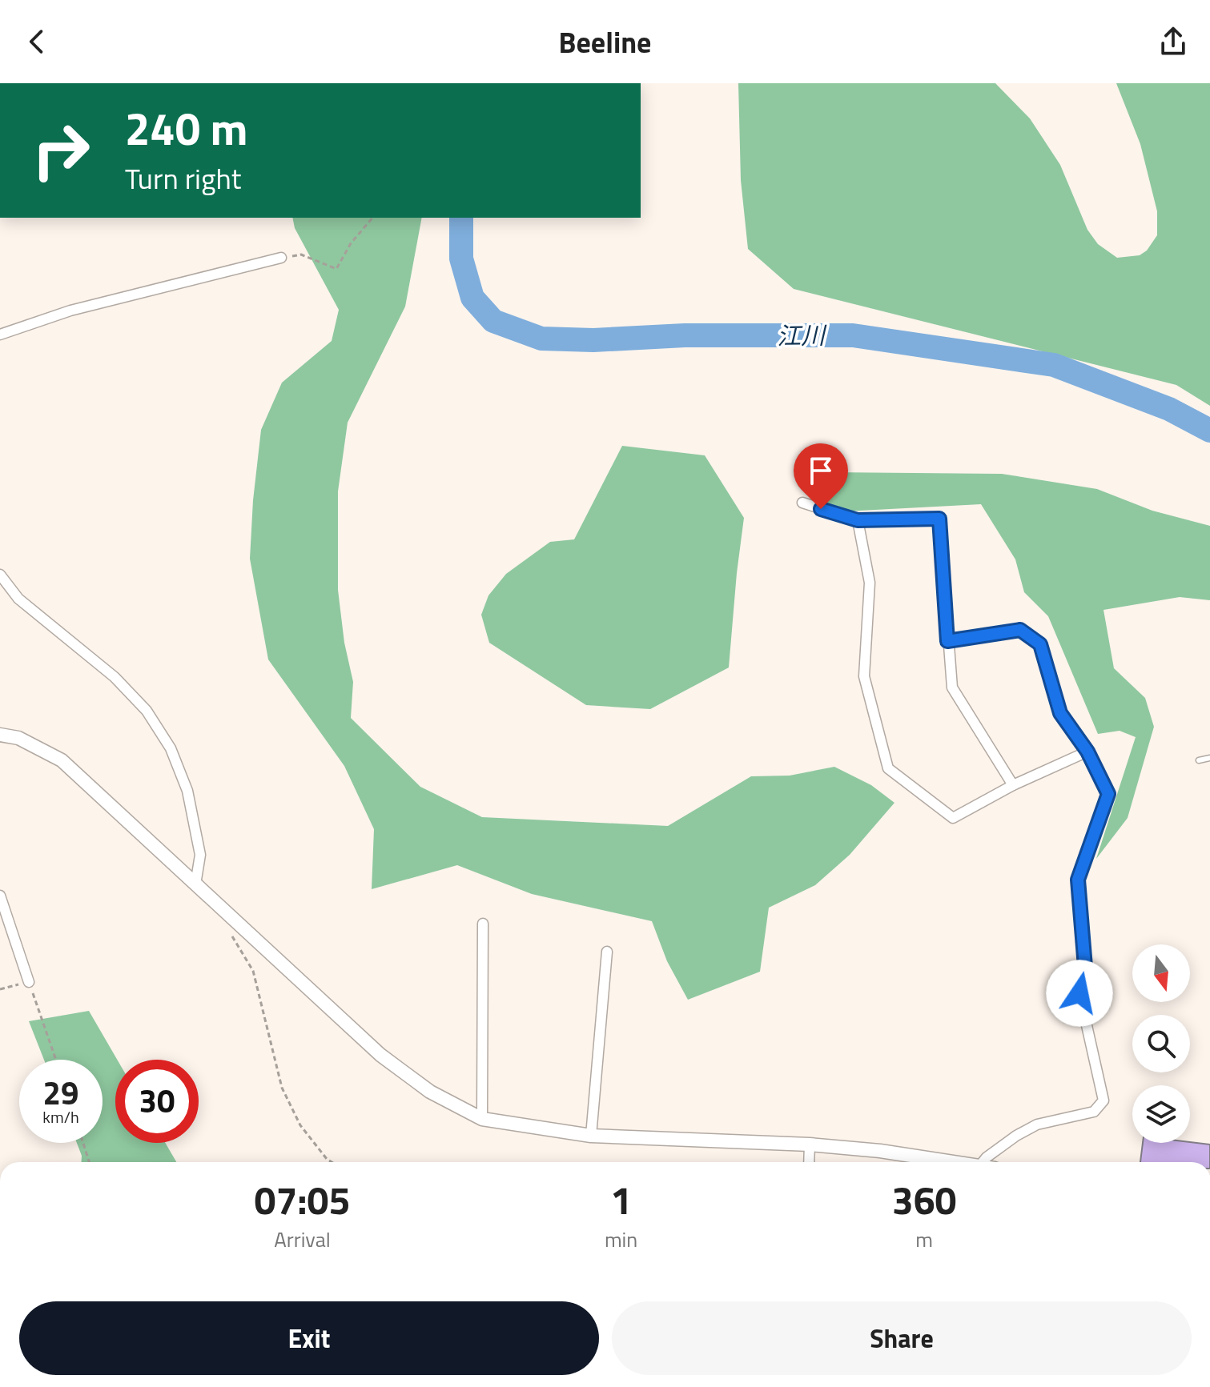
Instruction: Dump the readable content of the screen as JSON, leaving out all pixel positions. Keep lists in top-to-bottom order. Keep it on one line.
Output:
{"water":["江川"],"north":"bottom","page":{"header":"Beeline","turn":["240 m","Turn right"],"speed":"29 km/h","limit":"30","eta":["07:05","Arrival","1","min","360","m"],"buttons":["Exit","Share"]}}
